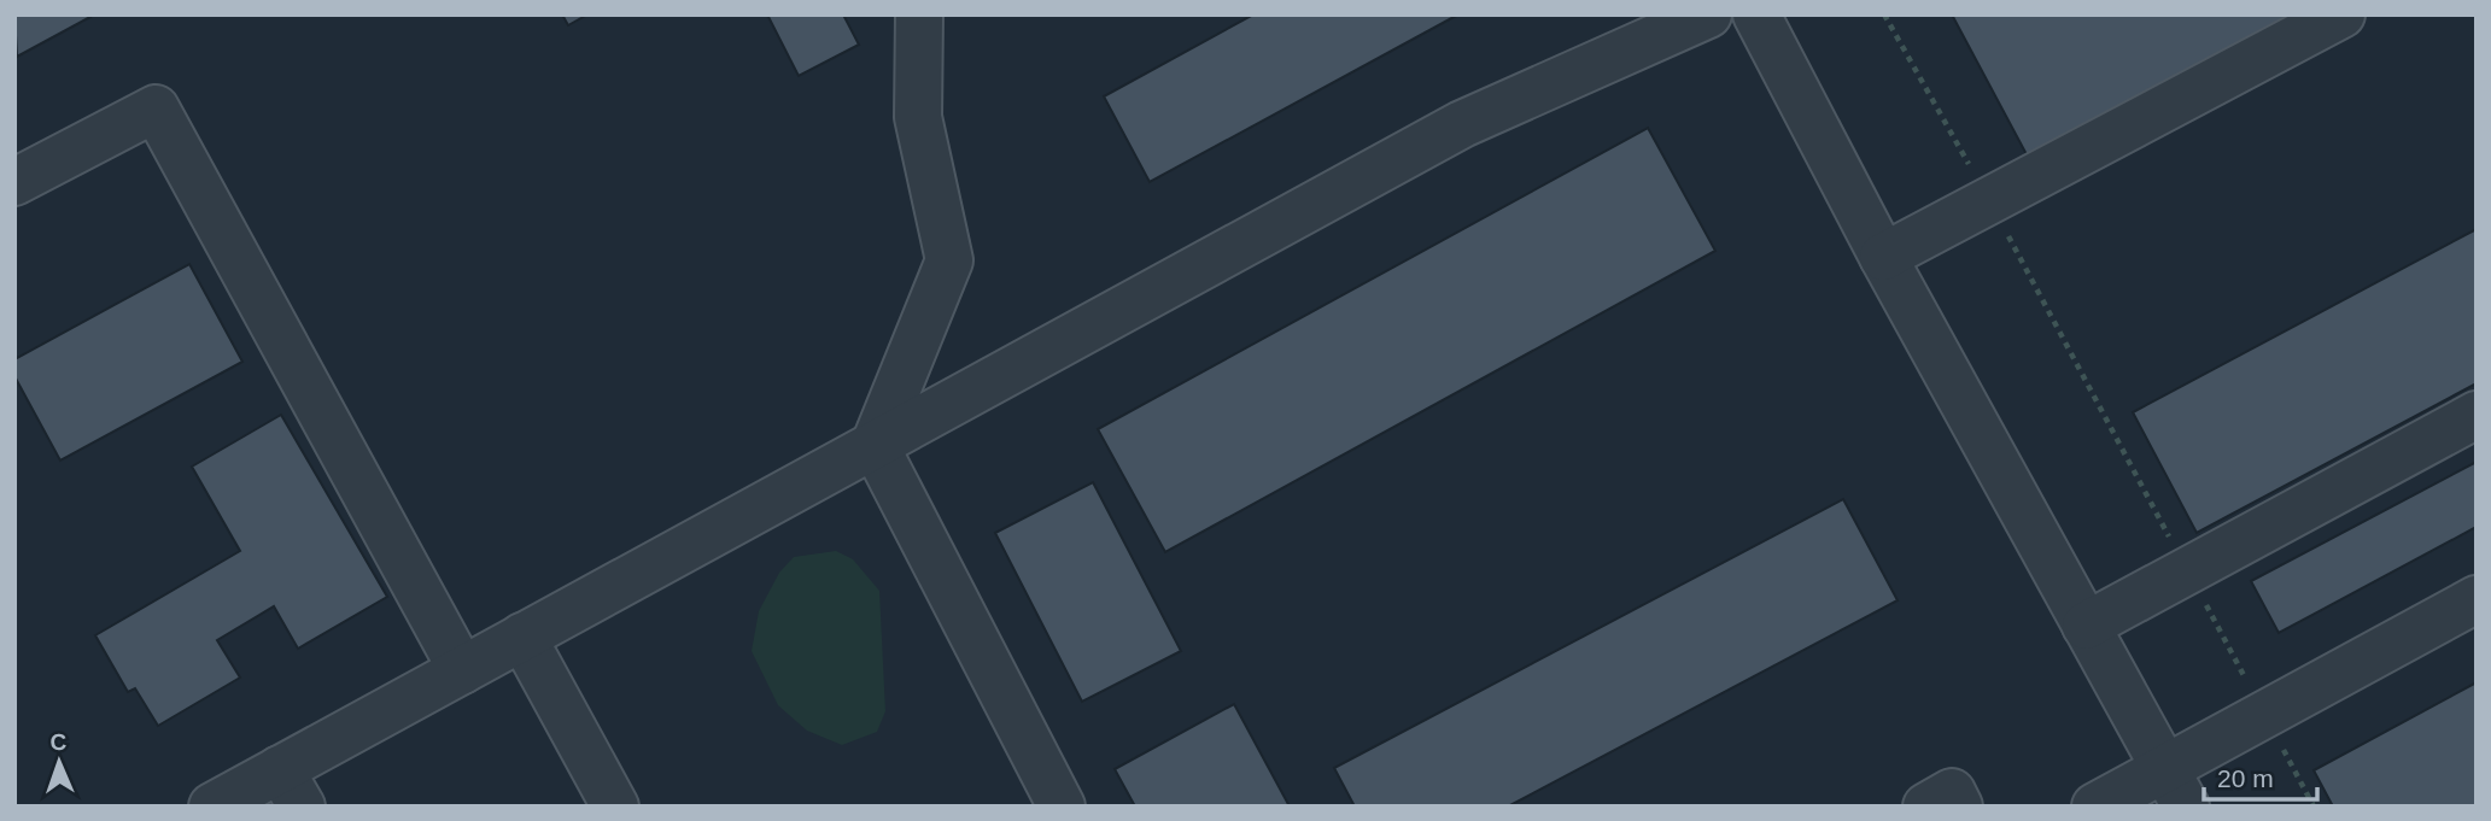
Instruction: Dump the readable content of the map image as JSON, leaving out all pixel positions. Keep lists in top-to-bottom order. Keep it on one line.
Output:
{"scale_bar":"20 m","north":"top"}
